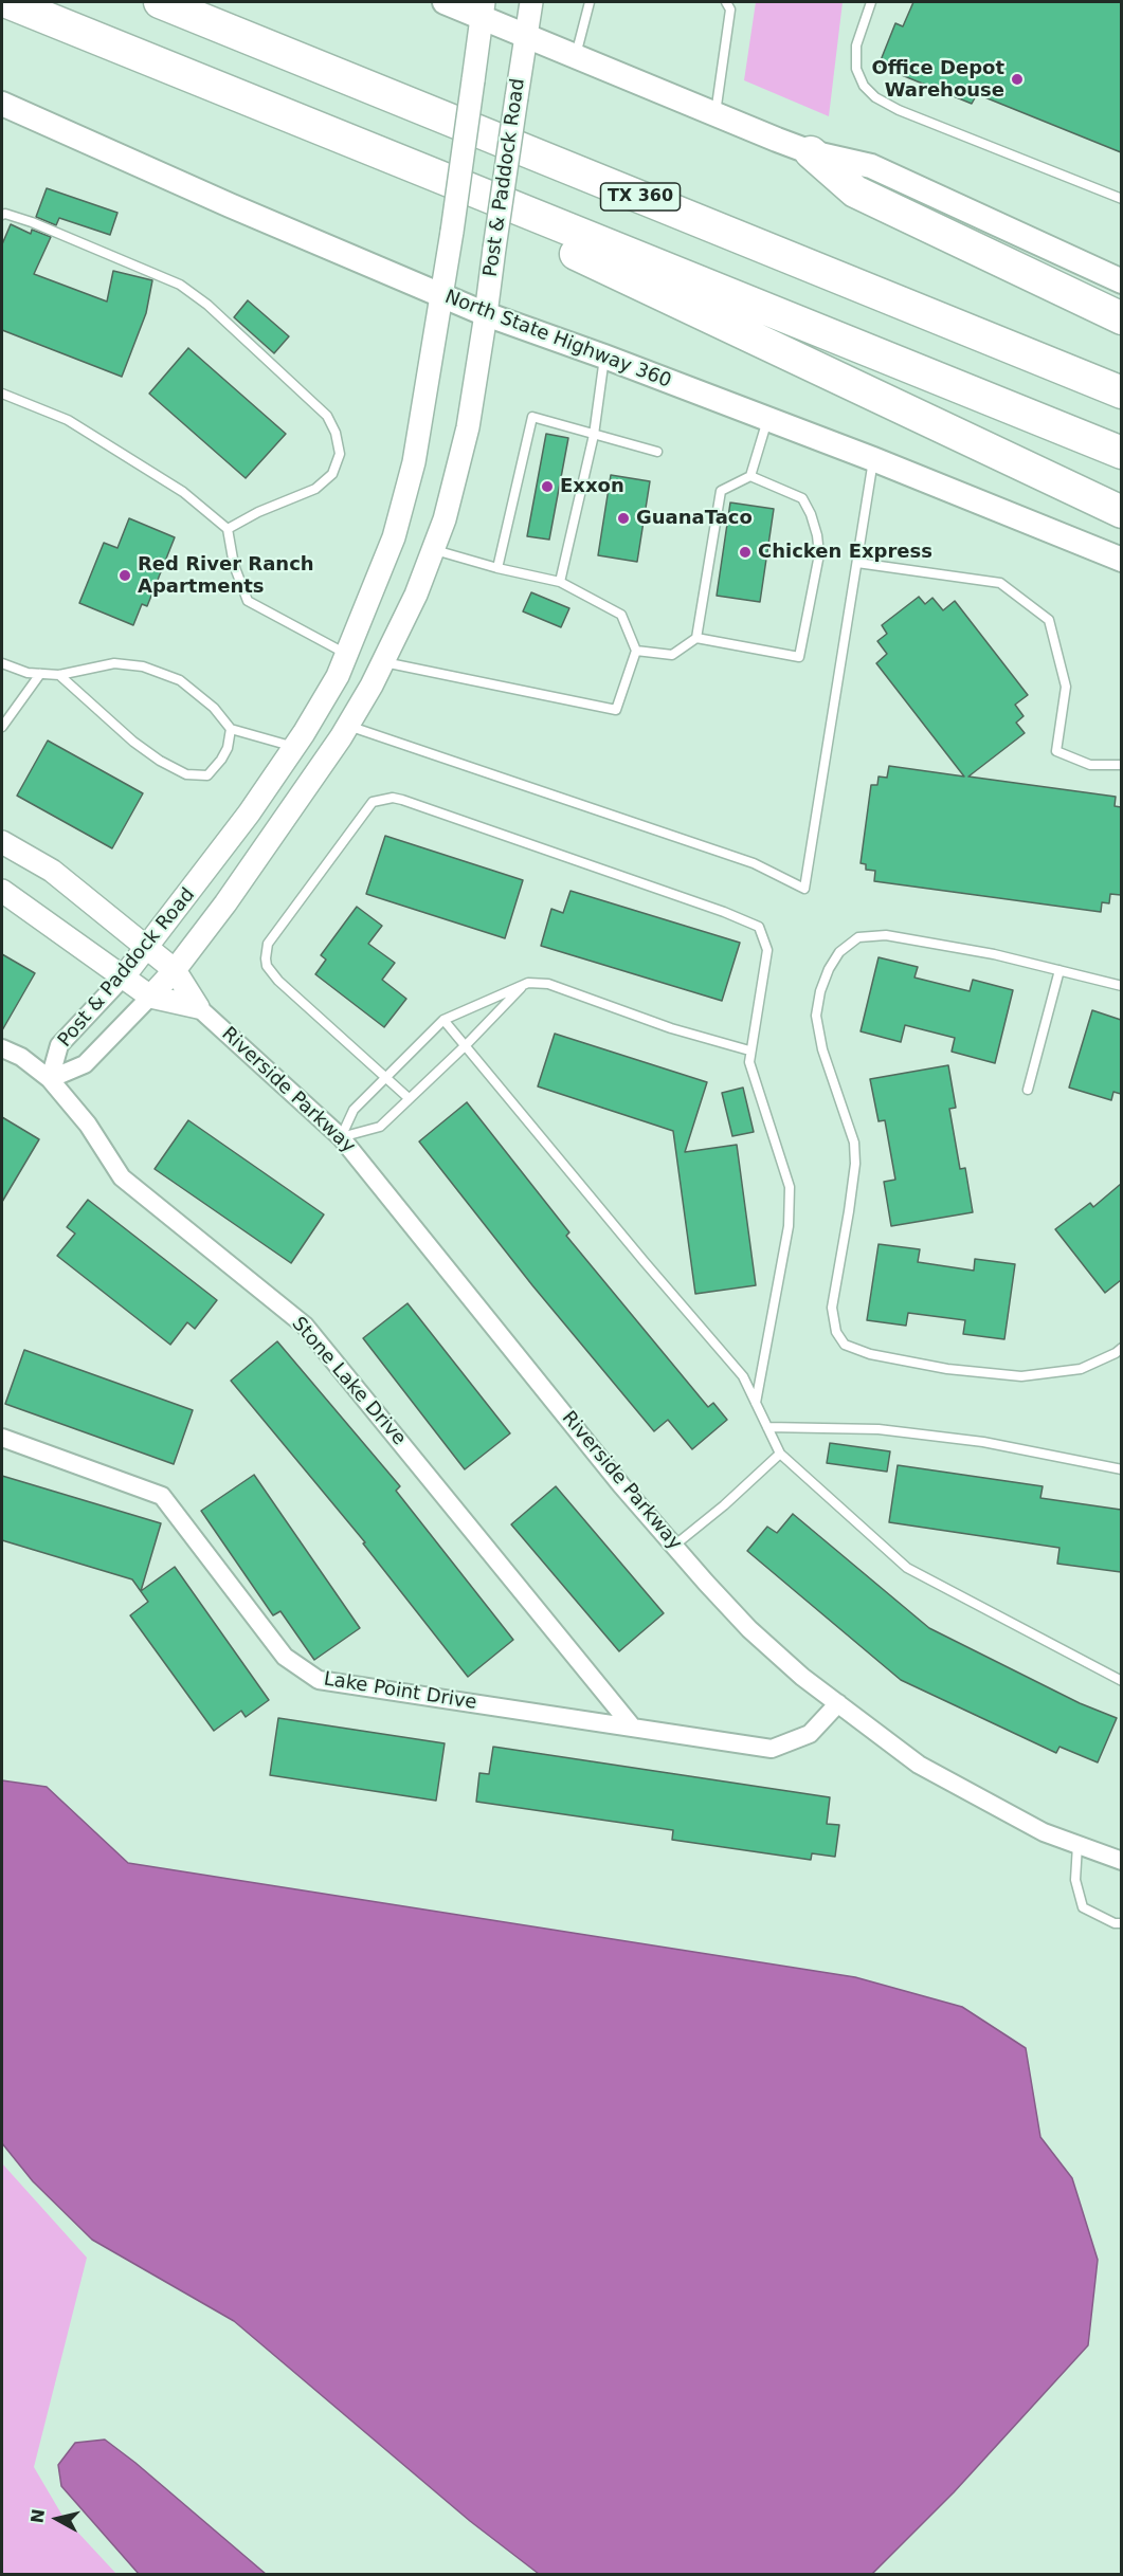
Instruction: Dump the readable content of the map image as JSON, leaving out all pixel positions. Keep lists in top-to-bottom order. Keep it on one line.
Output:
{"streets":{"highway":["TX 360"],"main road":["North State Highway 360"],"street":["Post & Paddock Road","Riverside Parkway","Stone Lake Drive","Lake Point Drive"]},"crossings":[["Post & Paddock Road","North State Highway 360"],["Post & Paddock Road","Riverside Parkway"],["Post & Paddock Road","Stone Lake Drive"],["Riverside Parkway","Lake Point Drive"],["Stone Lake Drive","Lake Point Drive"]],"places":["Office Depot Warehouse","Exxon","GuanaTaco","Chicken Express","Red River Ranch Apartments"],"north":"left"}
